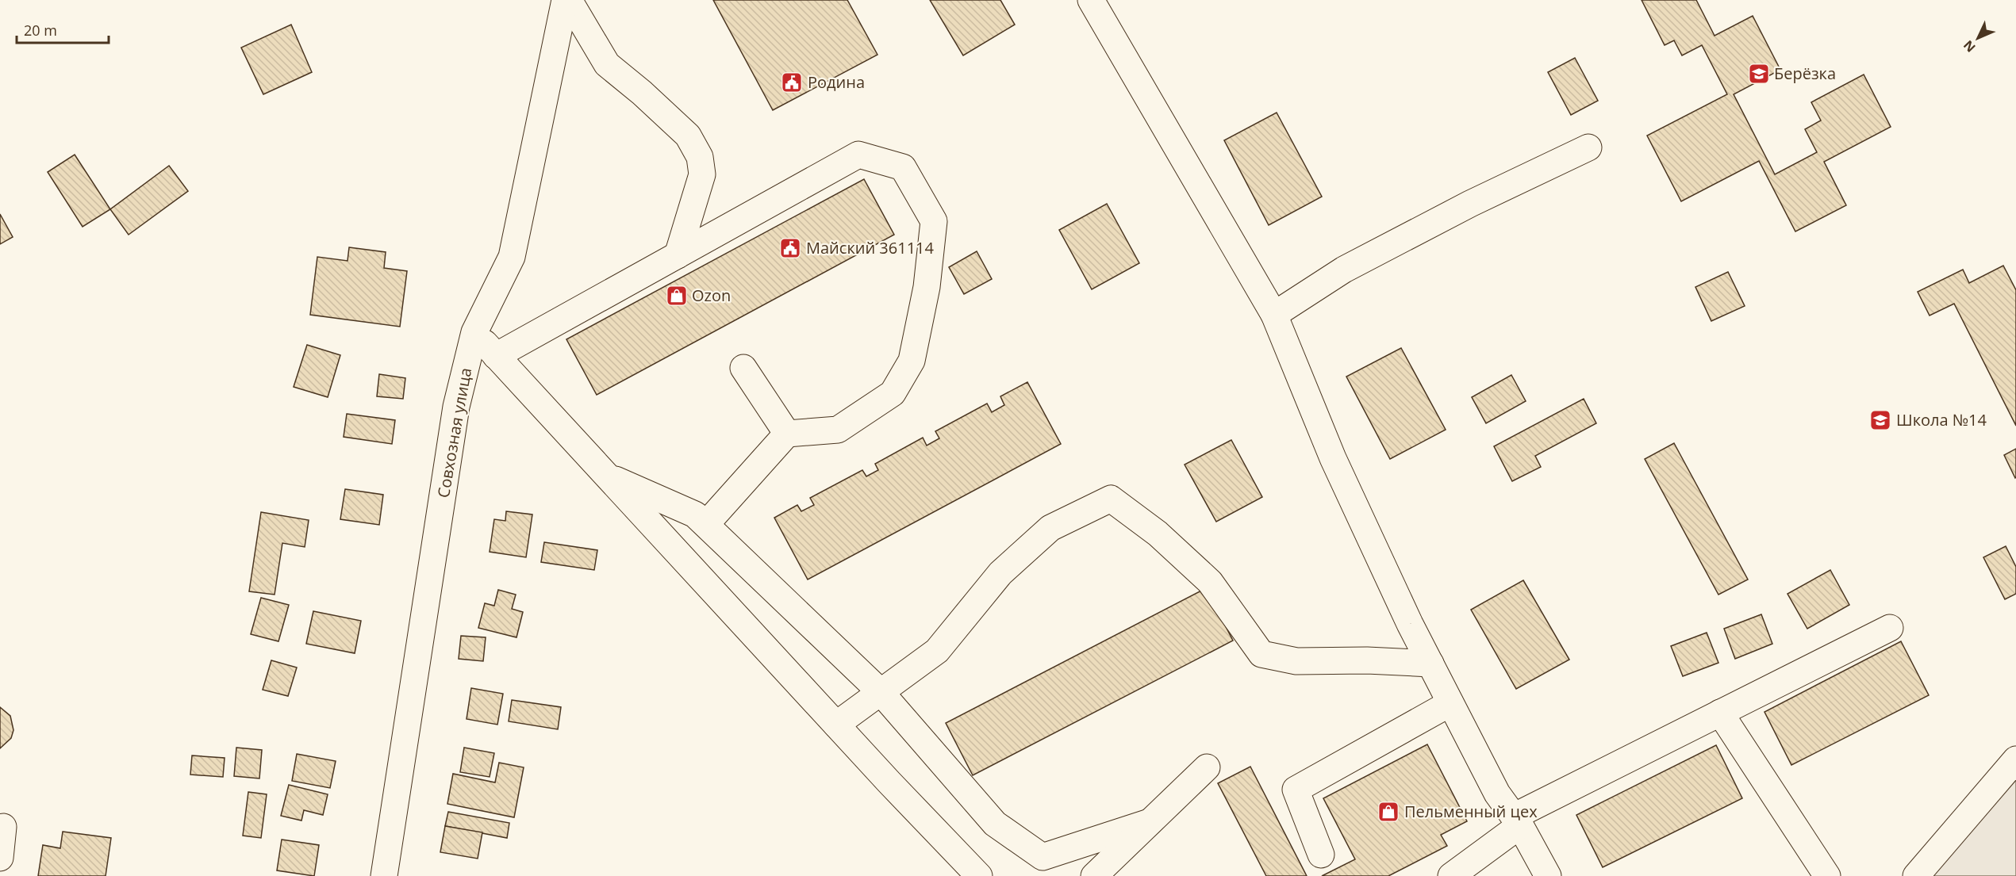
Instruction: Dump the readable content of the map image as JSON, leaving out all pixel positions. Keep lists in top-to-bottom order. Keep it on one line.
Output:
{"streets":{"street":["Совхозная улица"]},"places":{"school or university":["Берёзка","Школа №14"],"public building":["Родина","Майский 361114"],"shop":["Ozon","Пельменный цех"]},"scale_bar":"20 m","north":"bottom left"}
